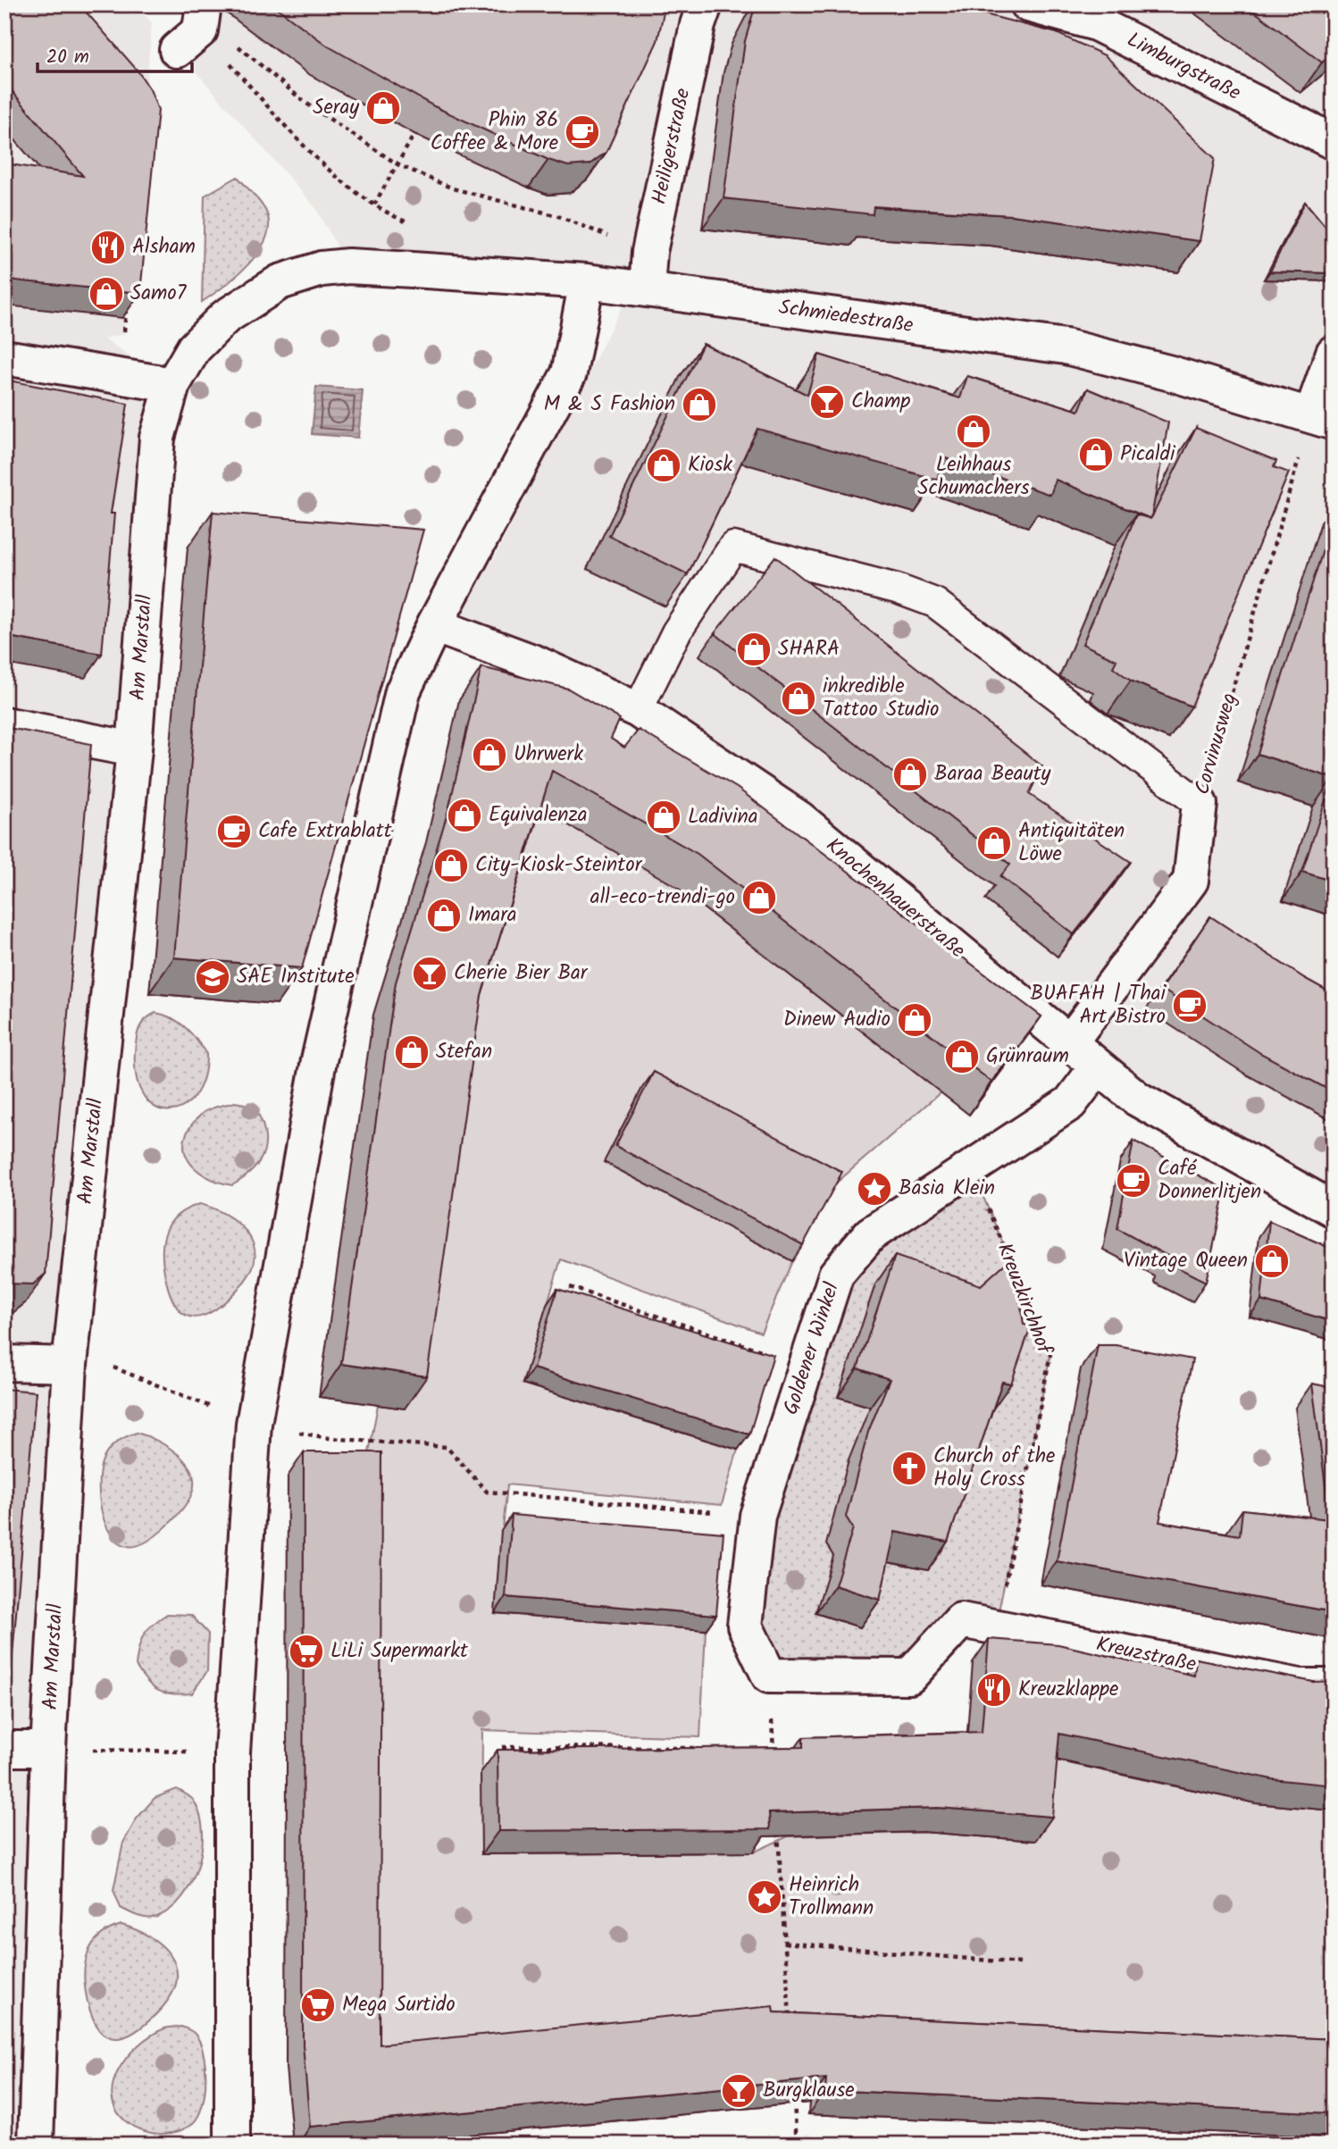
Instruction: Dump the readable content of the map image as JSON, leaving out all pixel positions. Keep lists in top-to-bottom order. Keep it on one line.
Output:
{"streets":{"street":["Limburgstraße","Heiligerstraße","Schmiedestraße","Am Marstall","Corvinusweg","Knochenhauerstraße","Goldener Winkel","Kreuzstraße"],"path":["Kreuzkirchhof"]},"crossings":[["Heiligerstraße","Schmiedestraße"],["Schmiedestraße","Am Marstall"],["Schmiedestraße","Corvinusweg"],["Corvinusweg","Knochenhauerstraße"],["Knochenhauerstraße","Goldener Winkel"],["Kreuzkirchhof","Goldener Winkel"],["Kreuzkirchhof","Kreuzstraße"]],"places":{"shop":["Seray","Samo7","M & S Fashion","Leihhaus Schumachers","Picaldi","Kiosk","SHARA","inkredible Tattoo Studio","Uhrwerk","Baraa Beauty","Equivalenza","Ladivina","Antiquitäten Löwe","City-Kiosk-Steintor","all-eco-trendi-go","Imara","Dinew Audio","Stefan","Grünraum","Vintage Queen"],"cafe":["Phin 86 Coffee & More","Cafe Extrablatt","BUAFAH | Thai Art Bistro","Café Donnerlitjen"],"restaurant":["Alsham","Kreuzklappe"],"bar":["Champ","Cherie Bier Bar","Burgklause"],"school or university":["SAE Institute"],"place":["Basia Klein","Heinrich Trollmann"],"church":["Church of the Holy Cross"],"supermarket":["LiLi Supermarkt","Mega Surtido"]},"scale_bar":"20 m"}
